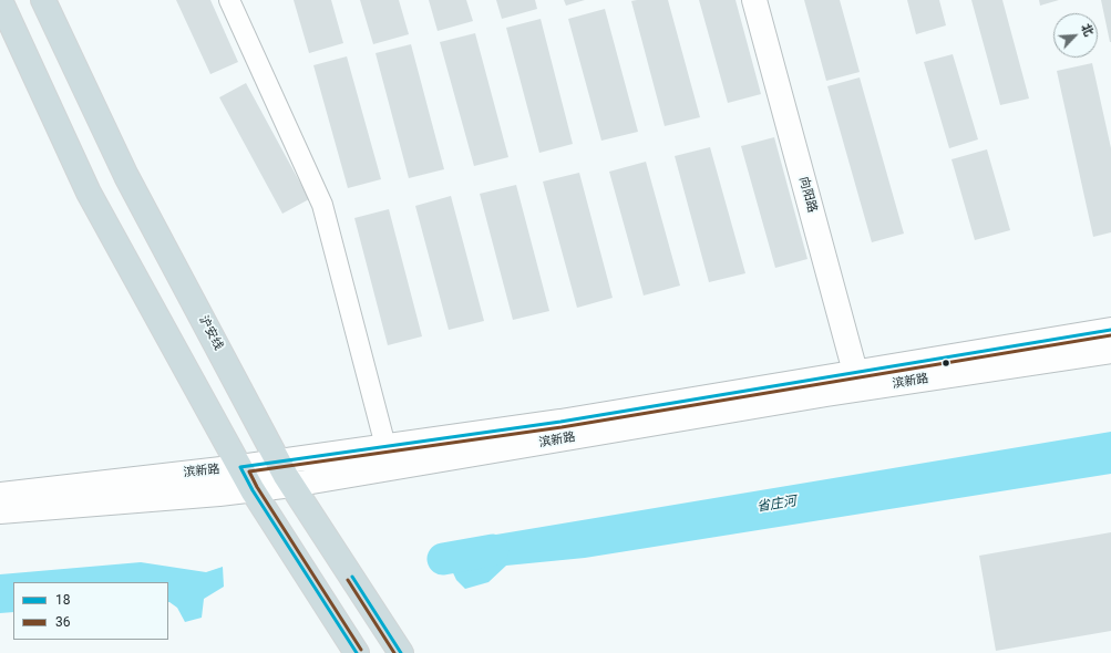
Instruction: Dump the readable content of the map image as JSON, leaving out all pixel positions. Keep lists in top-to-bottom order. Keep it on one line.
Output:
{"streets":{"highway":["沪安线"],"main road":["向阳路","滨新路"]},"crossings":[["向阳路","滨新路"],["沪安线","滨新路"]],"water":["省庄河"],"lines":["transit line 18","transit line 36"],"legend":["18","36"],"north":"top right"}
